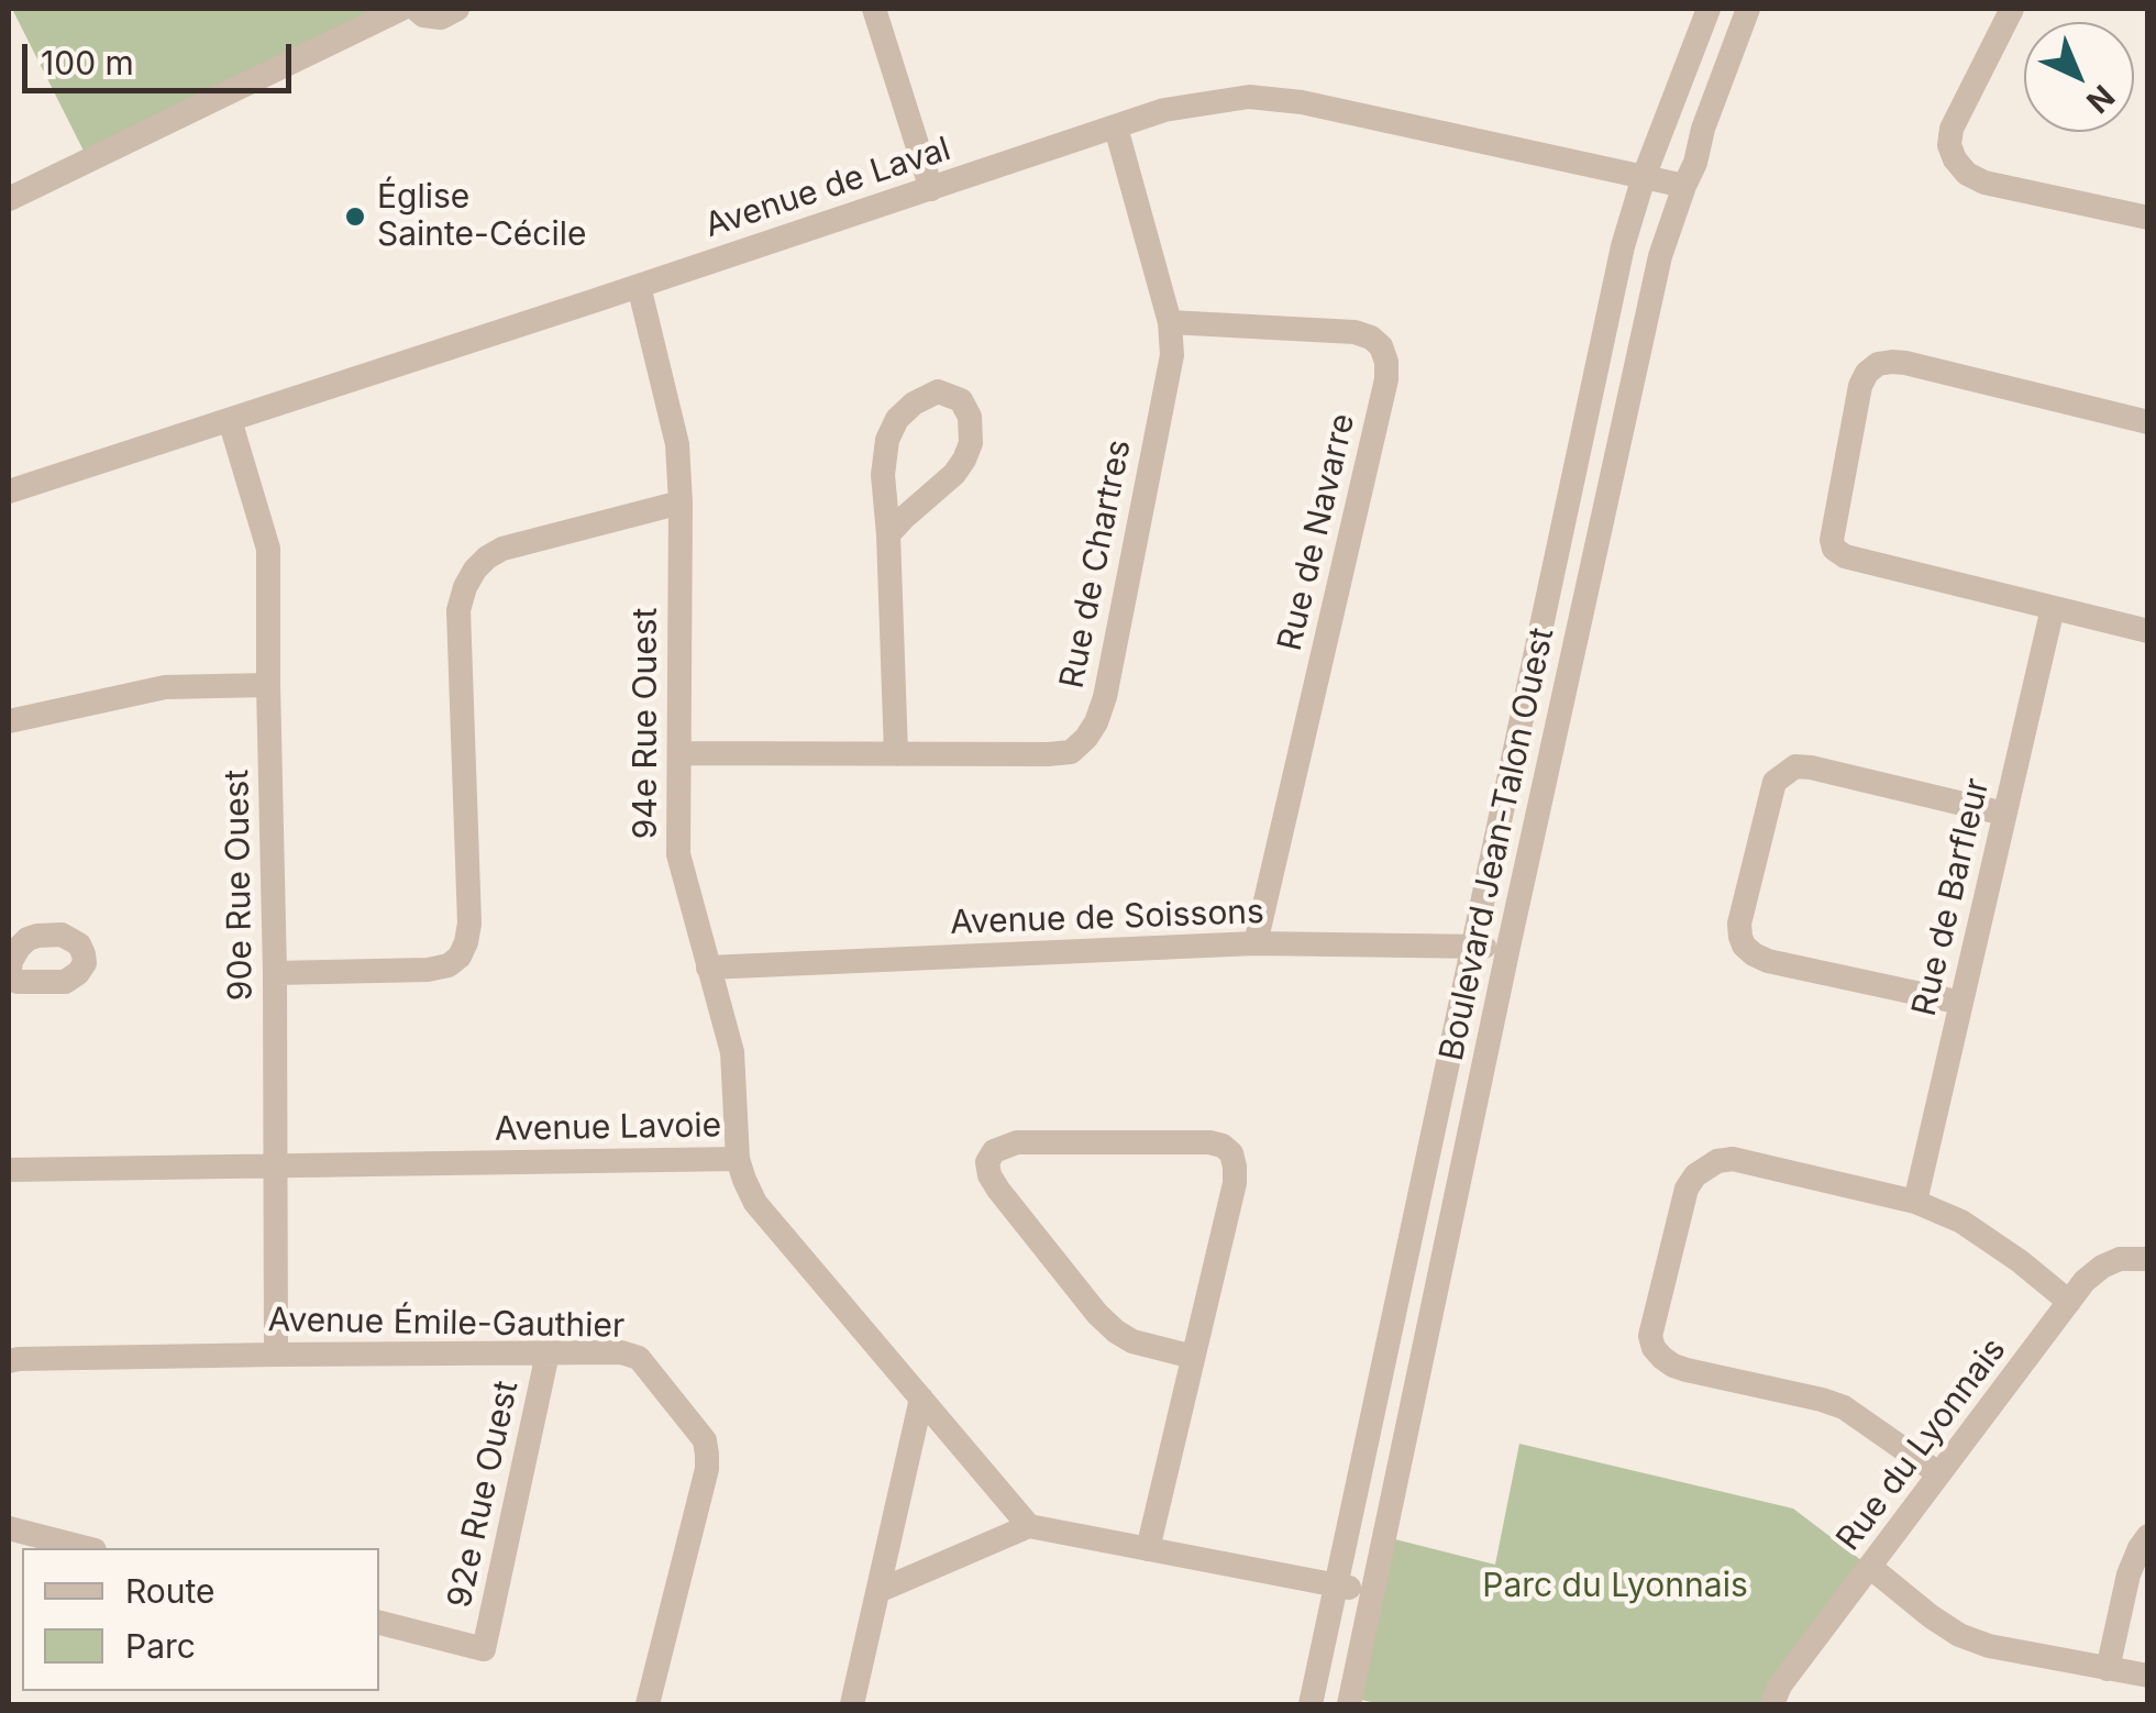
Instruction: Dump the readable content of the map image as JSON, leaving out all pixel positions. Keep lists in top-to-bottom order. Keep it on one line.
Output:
{"streets":{"street":["Avenue de Laval","Rue de Navarre","Rue de Chartres","94e Rue Ouest","Boulevard Jean-Talon Ouest","90e Rue Ouest","Rue de Barfleur","Avenue de Soissons","Avenue Lavoie","Avenue Émile-Gauthier","Rue du Lyonnais","92e Rue Ouest"]},"crossings":[["Avenue de Laval","Rue de Chartres"],["Avenue de Laval","94e Rue Ouest"],["Avenue de Laval","Boulevard Jean-Talon Ouest"],["Avenue de Laval","90e Rue Ouest"],["Rue de Navarre","Rue de Chartres"],["Rue de Navarre","Avenue de Soissons"],["Rue de Chartres","94e Rue Ouest"],["94e Rue Ouest","Avenue de Soissons"],["94e Rue Ouest","Avenue Lavoie"],["Boulevard Jean-Talon Ouest","Avenue de Soissons"],["90e Rue Ouest","Avenue Lavoie"],["90e Rue Ouest","Avenue Émile-Gauthier"],["Avenue Émile-Gauthier","92e Rue Ouest"]],"parks":["Parc du Lyonnais"],"places":["Église Sainte-Cécile"],"legend":["Route","Parc"],"scale_bar":"100 m","north":"bottom right"}
